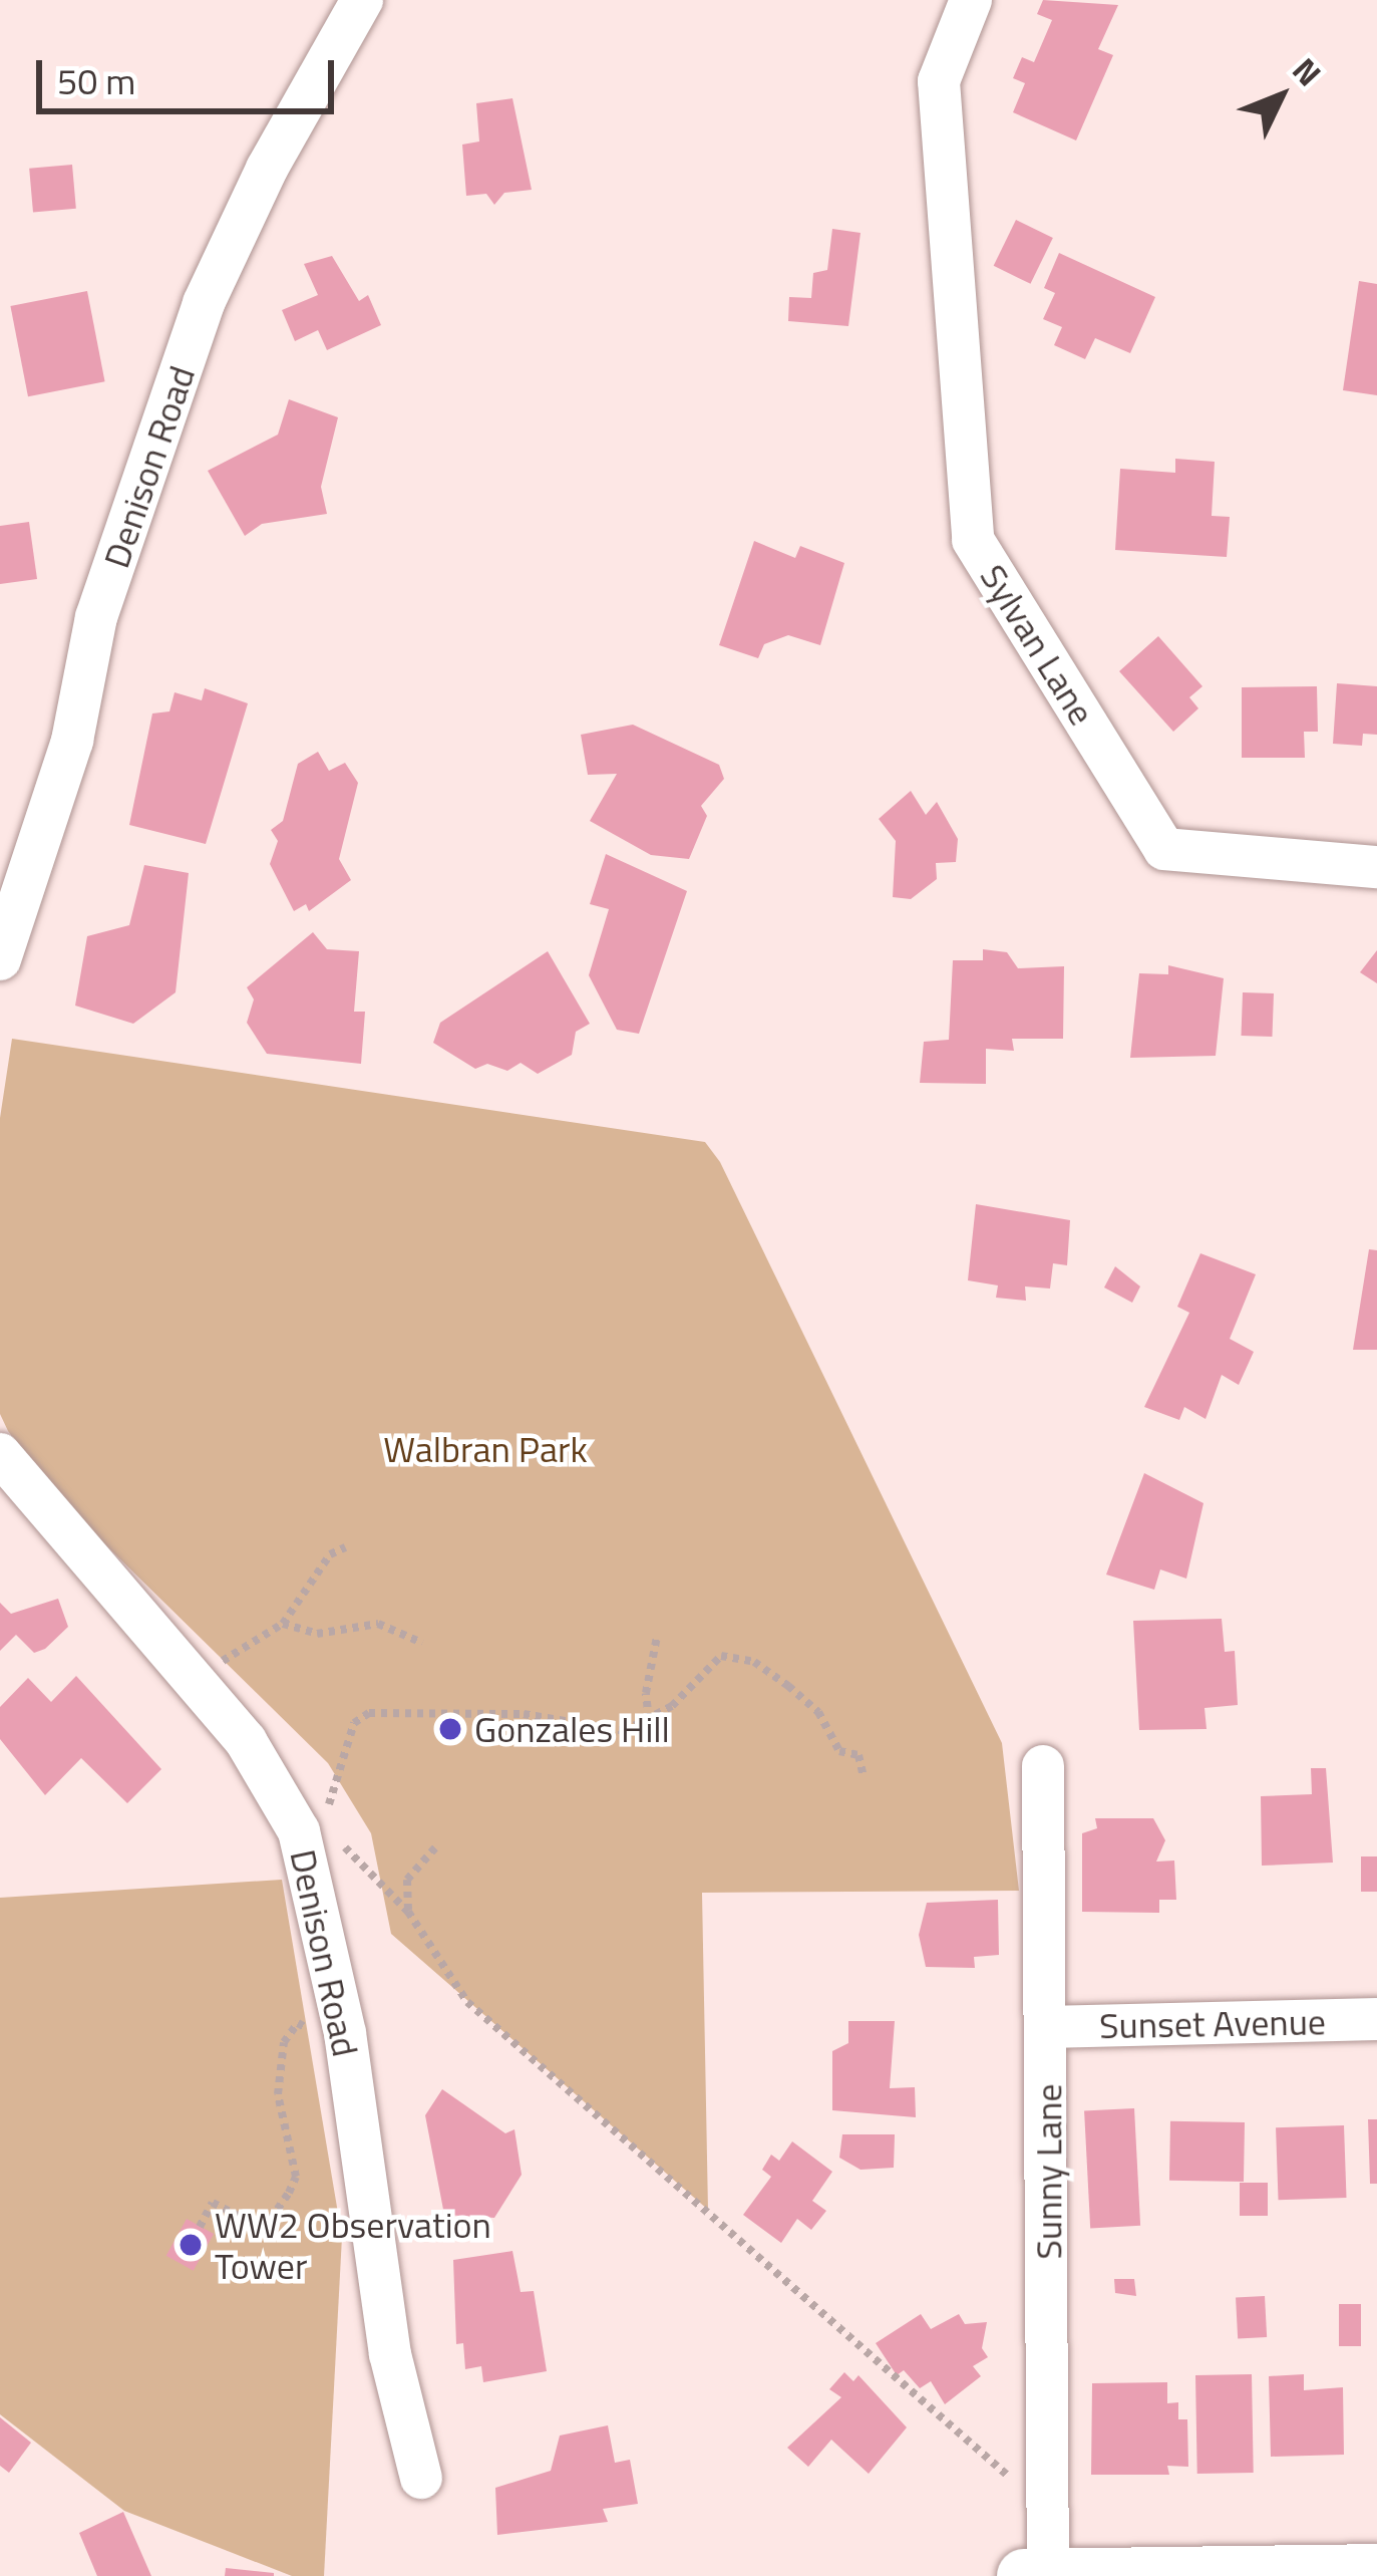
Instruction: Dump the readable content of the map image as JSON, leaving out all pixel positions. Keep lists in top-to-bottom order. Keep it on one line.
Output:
{"streets":{"street":["Denison Road","Sylvan Lane","Sunset Avenue","Sunny Lane"]},"crossings":[["Sunset Avenue","Sunny Lane"]],"parks":["Walbran Park"],"places":["Gonzales Hill","WW2 Observation Tower"],"scale_bar":"50 m","north":"top right"}
